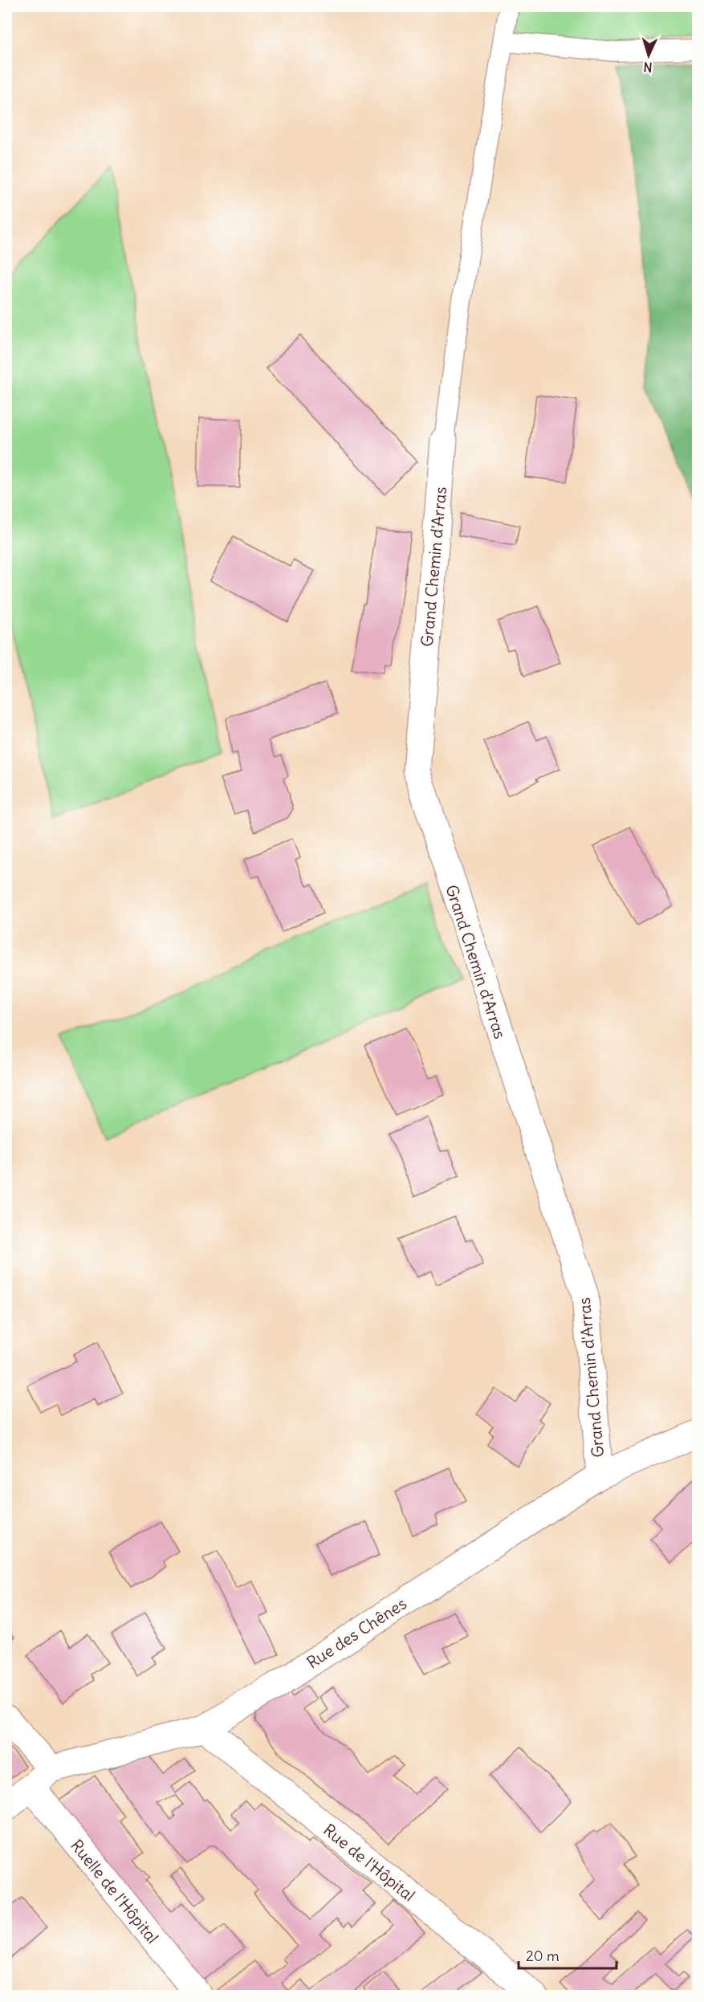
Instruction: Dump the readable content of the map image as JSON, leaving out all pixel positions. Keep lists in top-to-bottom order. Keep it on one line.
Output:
{"streets":{"street":["Grand Chemin d'Arras","Rue des Chênes","Rue de l'Hôpital","Ruelle de l'Hôpital"]},"crossings":[["Grand Chemin d'Arras","Rue des Chênes"],["Rue des Chênes","Rue de l'Hôpital"],["Rue des Chênes","Ruelle de l'Hôpital"]],"scale_bar":"20 m","north":"bottom"}
